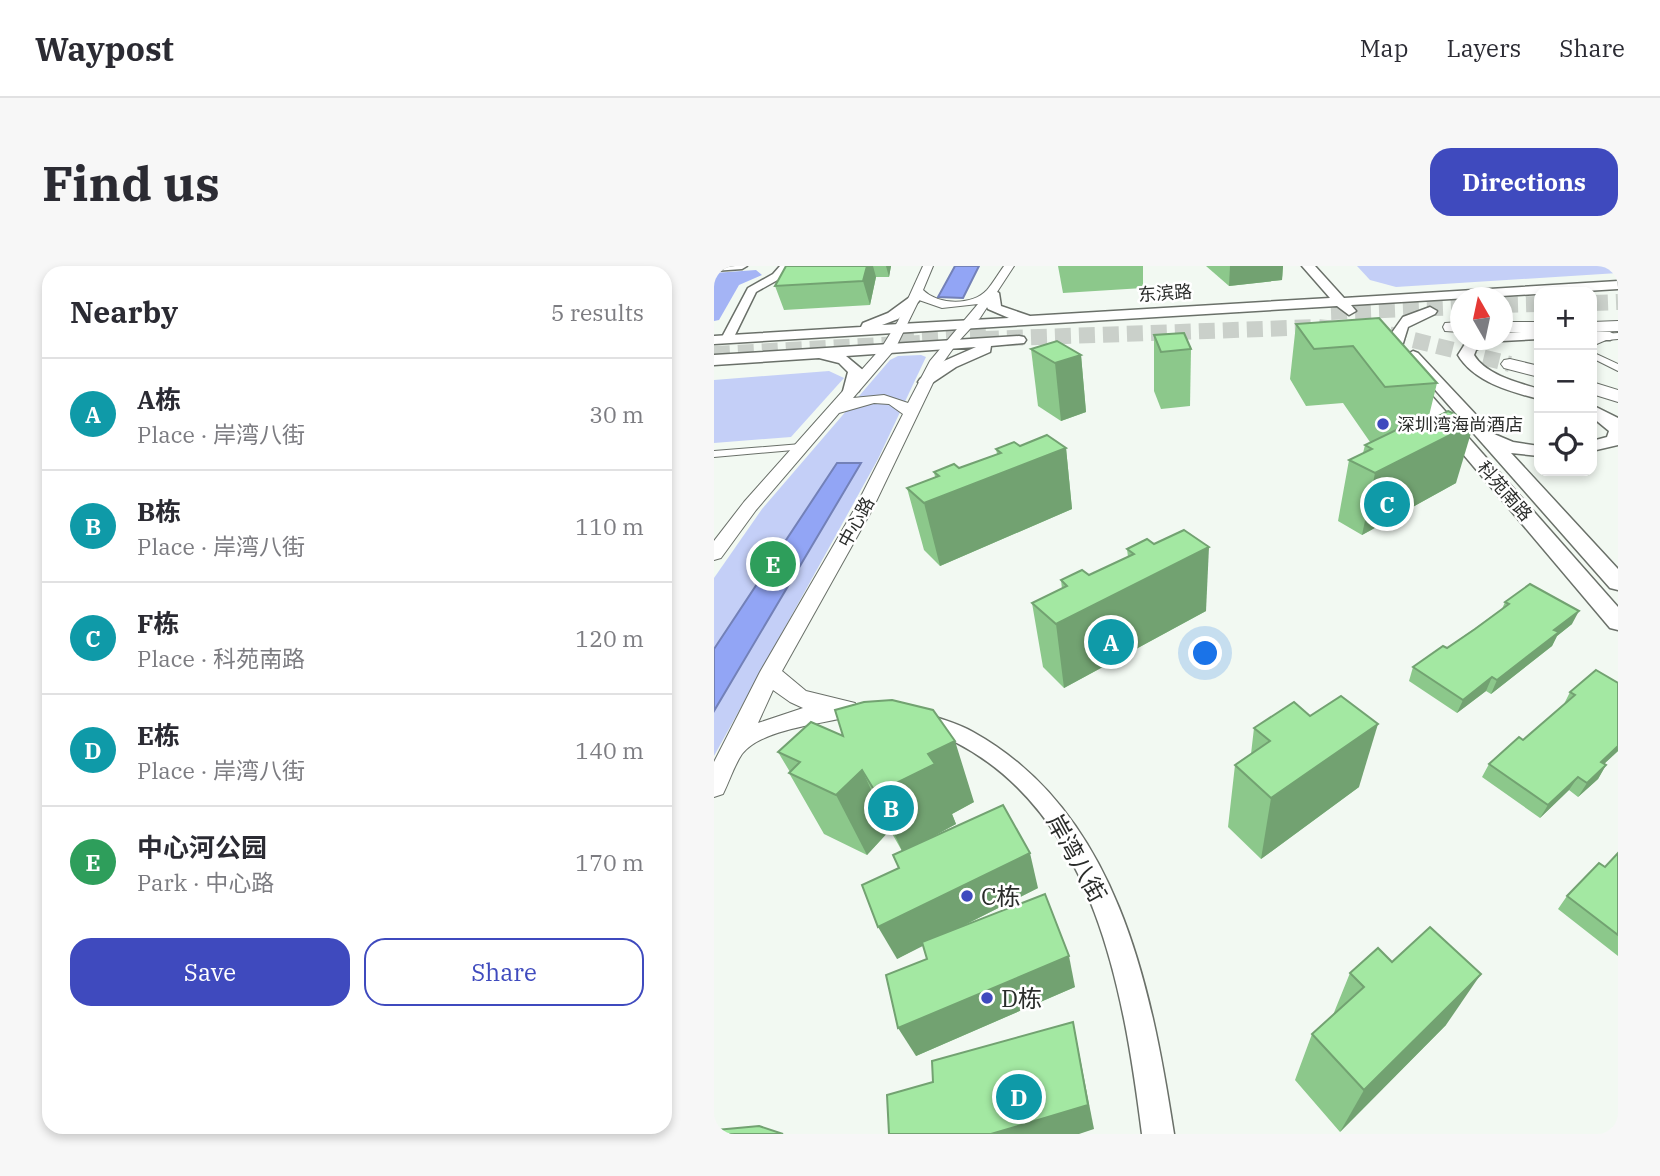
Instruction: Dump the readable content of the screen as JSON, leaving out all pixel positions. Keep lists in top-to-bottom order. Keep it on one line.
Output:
{"streets":{"main road":["东滨路","科苑南路","中心路"],"street":["岸湾八街"]},"crossings":[["东滨路","中心路"]],"places":["深圳湾海尚酒店","C栋","D栋"],"north":"top","page":{"header":"Waypost","nav":["Map","Layers","Share"],"buttons":["Directions",["Save","Share"]],"title":"Find us","heading":["Nearby","5 results"],"map_buttons":["+","−"],"list":[{"mark":"A","name":"A栋","note":"Place · 岸湾八街","value":"30 m"},{"mark":"B","name":"B栋","note":"Place · 岸湾八街","value":"110 m"},{"mark":"C","name":"F栋","note":"Place · 科苑南路","value":"120 m"},{"mark":"D","name":"E栋","note":"Place · 岸湾八街","value":"140 m"},{"mark":"E","name":"中心河公园","note":"Park · 中心路","value":"170 m"}],"pins":["C","E","A","B","D"]}}
